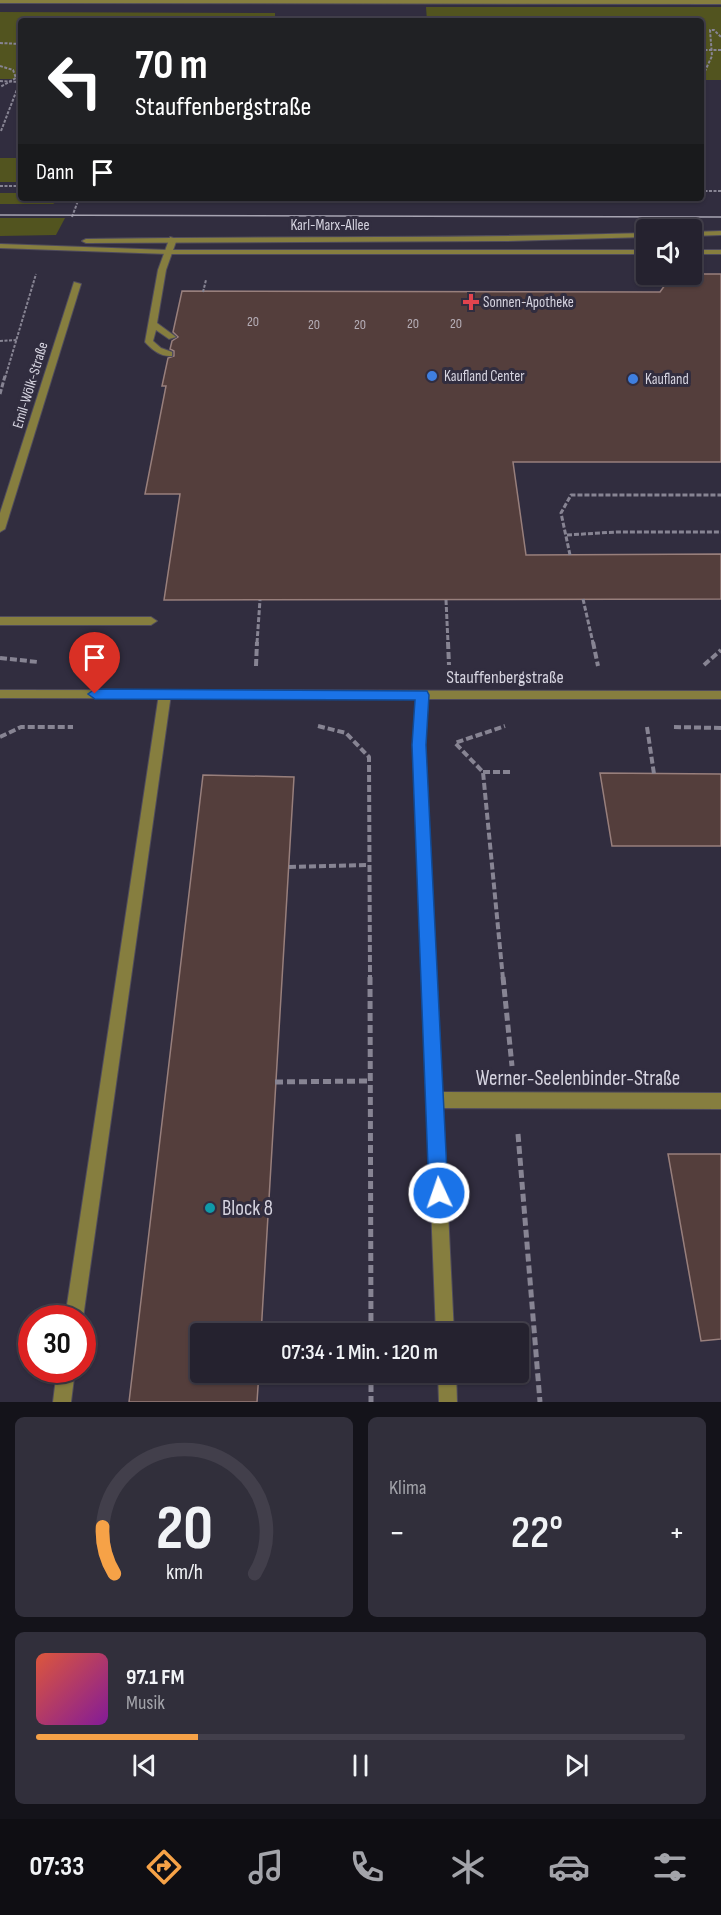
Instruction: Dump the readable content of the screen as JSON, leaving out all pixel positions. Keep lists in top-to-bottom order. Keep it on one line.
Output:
{"streets":{"street":["Karl-Marx-Allee","Emil-Wölk-Straße","Stauffenbergstraße","Werner-Seelenbinder-Straße"]},"places":{"health":["Sonnen-Apotheke"],"other":["Kaufland Center","Kaufland","Block 8"]},"house_numbers":["20","20","20","20","20"],"page":{"turn":["70 m","Stauffenbergstraße"],"then":"Dann","limit":"30","trip":"07:34 · 1 Min. · 120 m","tile":"Klima","heat":["−","22°","+"],"song":["97.1 FM","Musik"],"tabs":"07:33","gauge":["20","km/h"]}}
